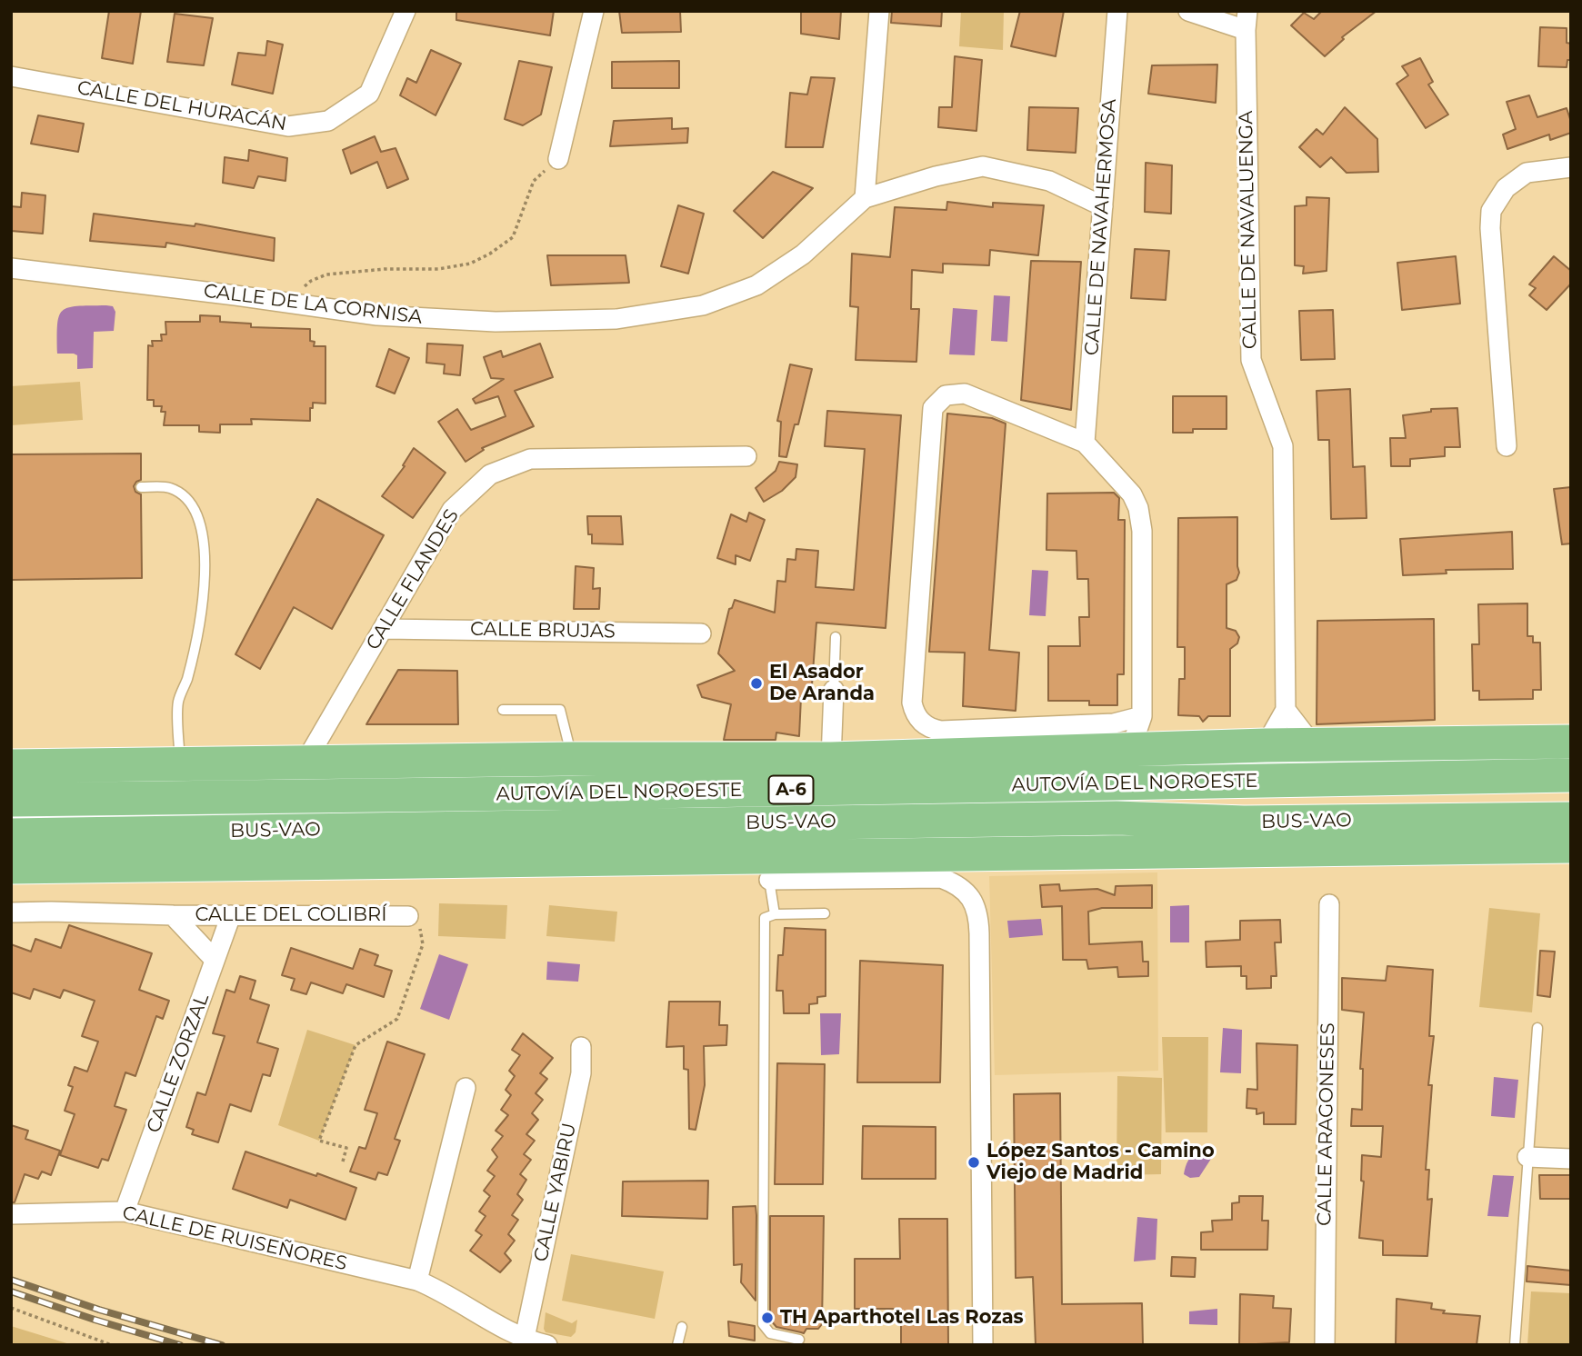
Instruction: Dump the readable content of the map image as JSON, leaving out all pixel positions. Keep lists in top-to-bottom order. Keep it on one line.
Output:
{"streets":{"highway":["AUTOVÍA DEL NOROESTE","A-6","BUS-VAO"],"street":["CALLE DEL HURACÁN","CALLE DE NAVAHERMOSA","CALLE DE NAVALUENGA","CALLE DE LA CORNISA","CALLE FLANDES","CALLE BRUJAS","CALLE DEL COLIBRÍ","CALLE ZORZAL","CALLE ARAGONESES","CALLE YABIRU","CALLE DE RUISEÑORES"]},"crossings":[["CALLE DE NAVAHERMOSA","CALLE DE LA CORNISA"],["CALLE FLANDES","CALLE BRUJAS"],["CALLE DEL COLIBRÍ","CALLE ZORZAL"],["CALLE ZORZAL","CALLE DE RUISEÑORES"],["CALLE YABIRU","CALLE DE RUISEÑORES"]],"places":["El Asador De Aranda","López Santos - Camino Viejo de Madrid","TH Aparthotel Las Rozas"]}
